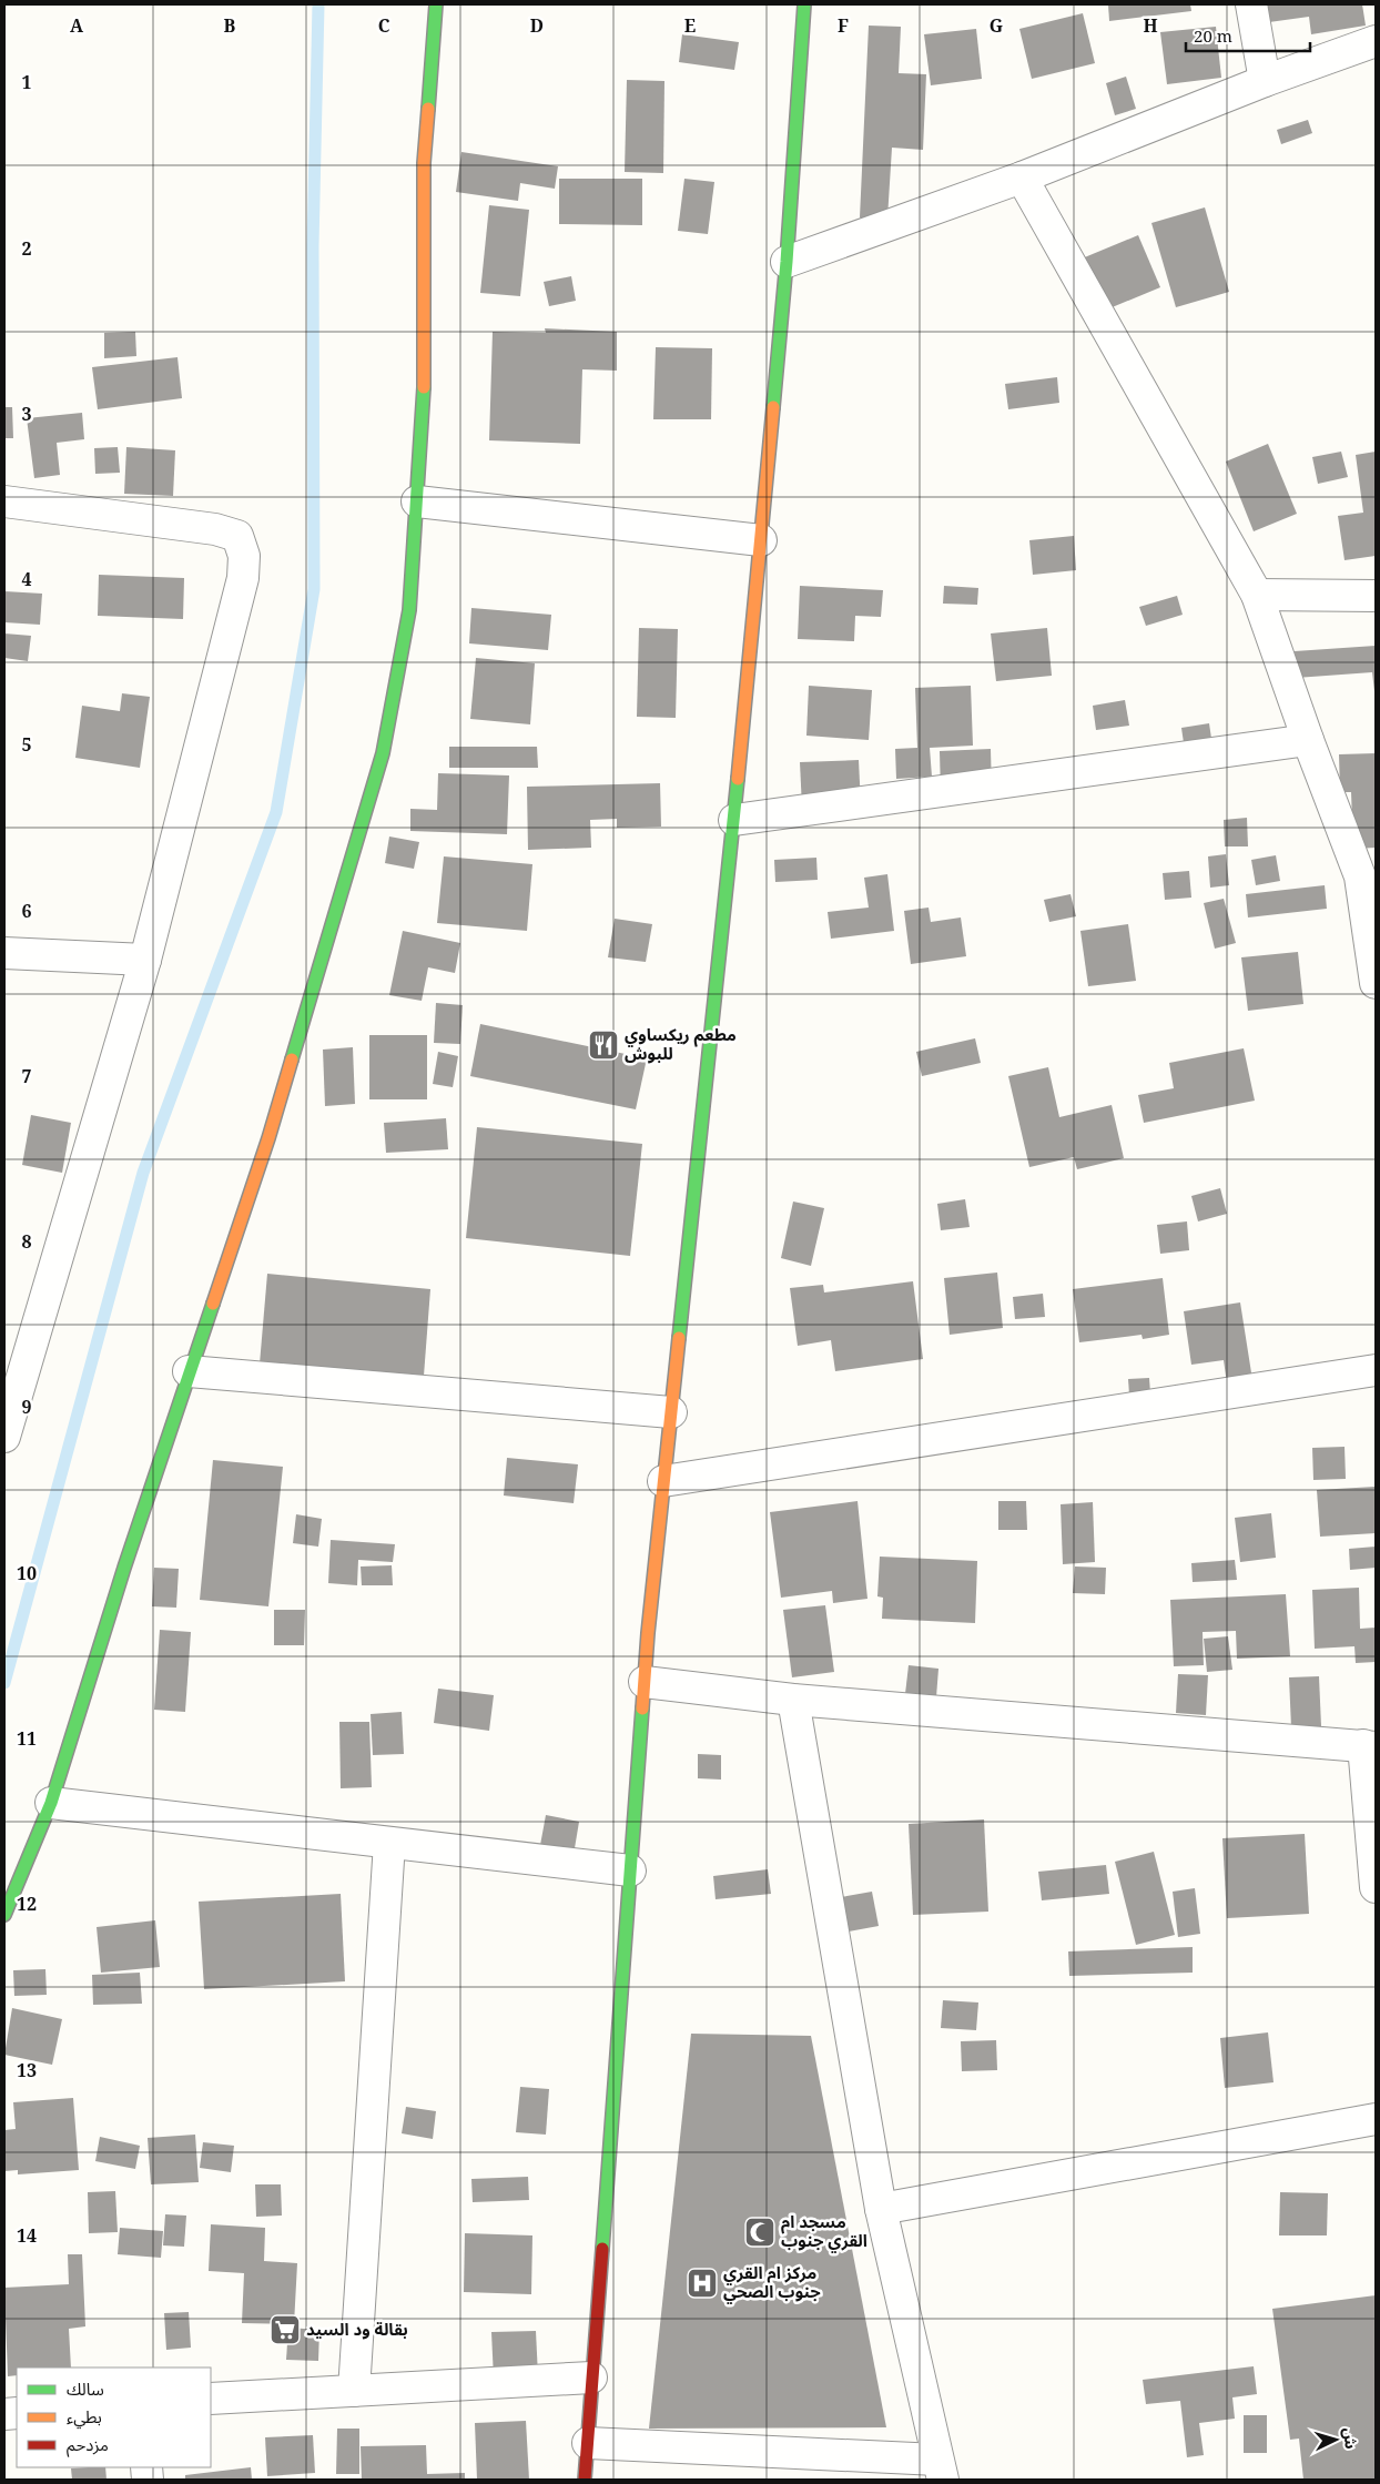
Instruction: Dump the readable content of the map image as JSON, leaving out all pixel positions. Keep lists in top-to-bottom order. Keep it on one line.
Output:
{"places":{"restaurant":["مطعم ريكساوي للبوش"],"mosque":["مسجد ام القري جنوب"],"hospital":["مركز ام القري جنوب الصحي"],"supermarket":["بقالة ود السيد"]},"legend":["سالك","بطيء","مزدحم"],"scale_bar":"20 m","north":"right","grid":{"columns":["A","B","C","D","E","F","G","H"],"rows":["1","2","3","4","5","6","7","8","9","10","11","12","13","14"]}}
